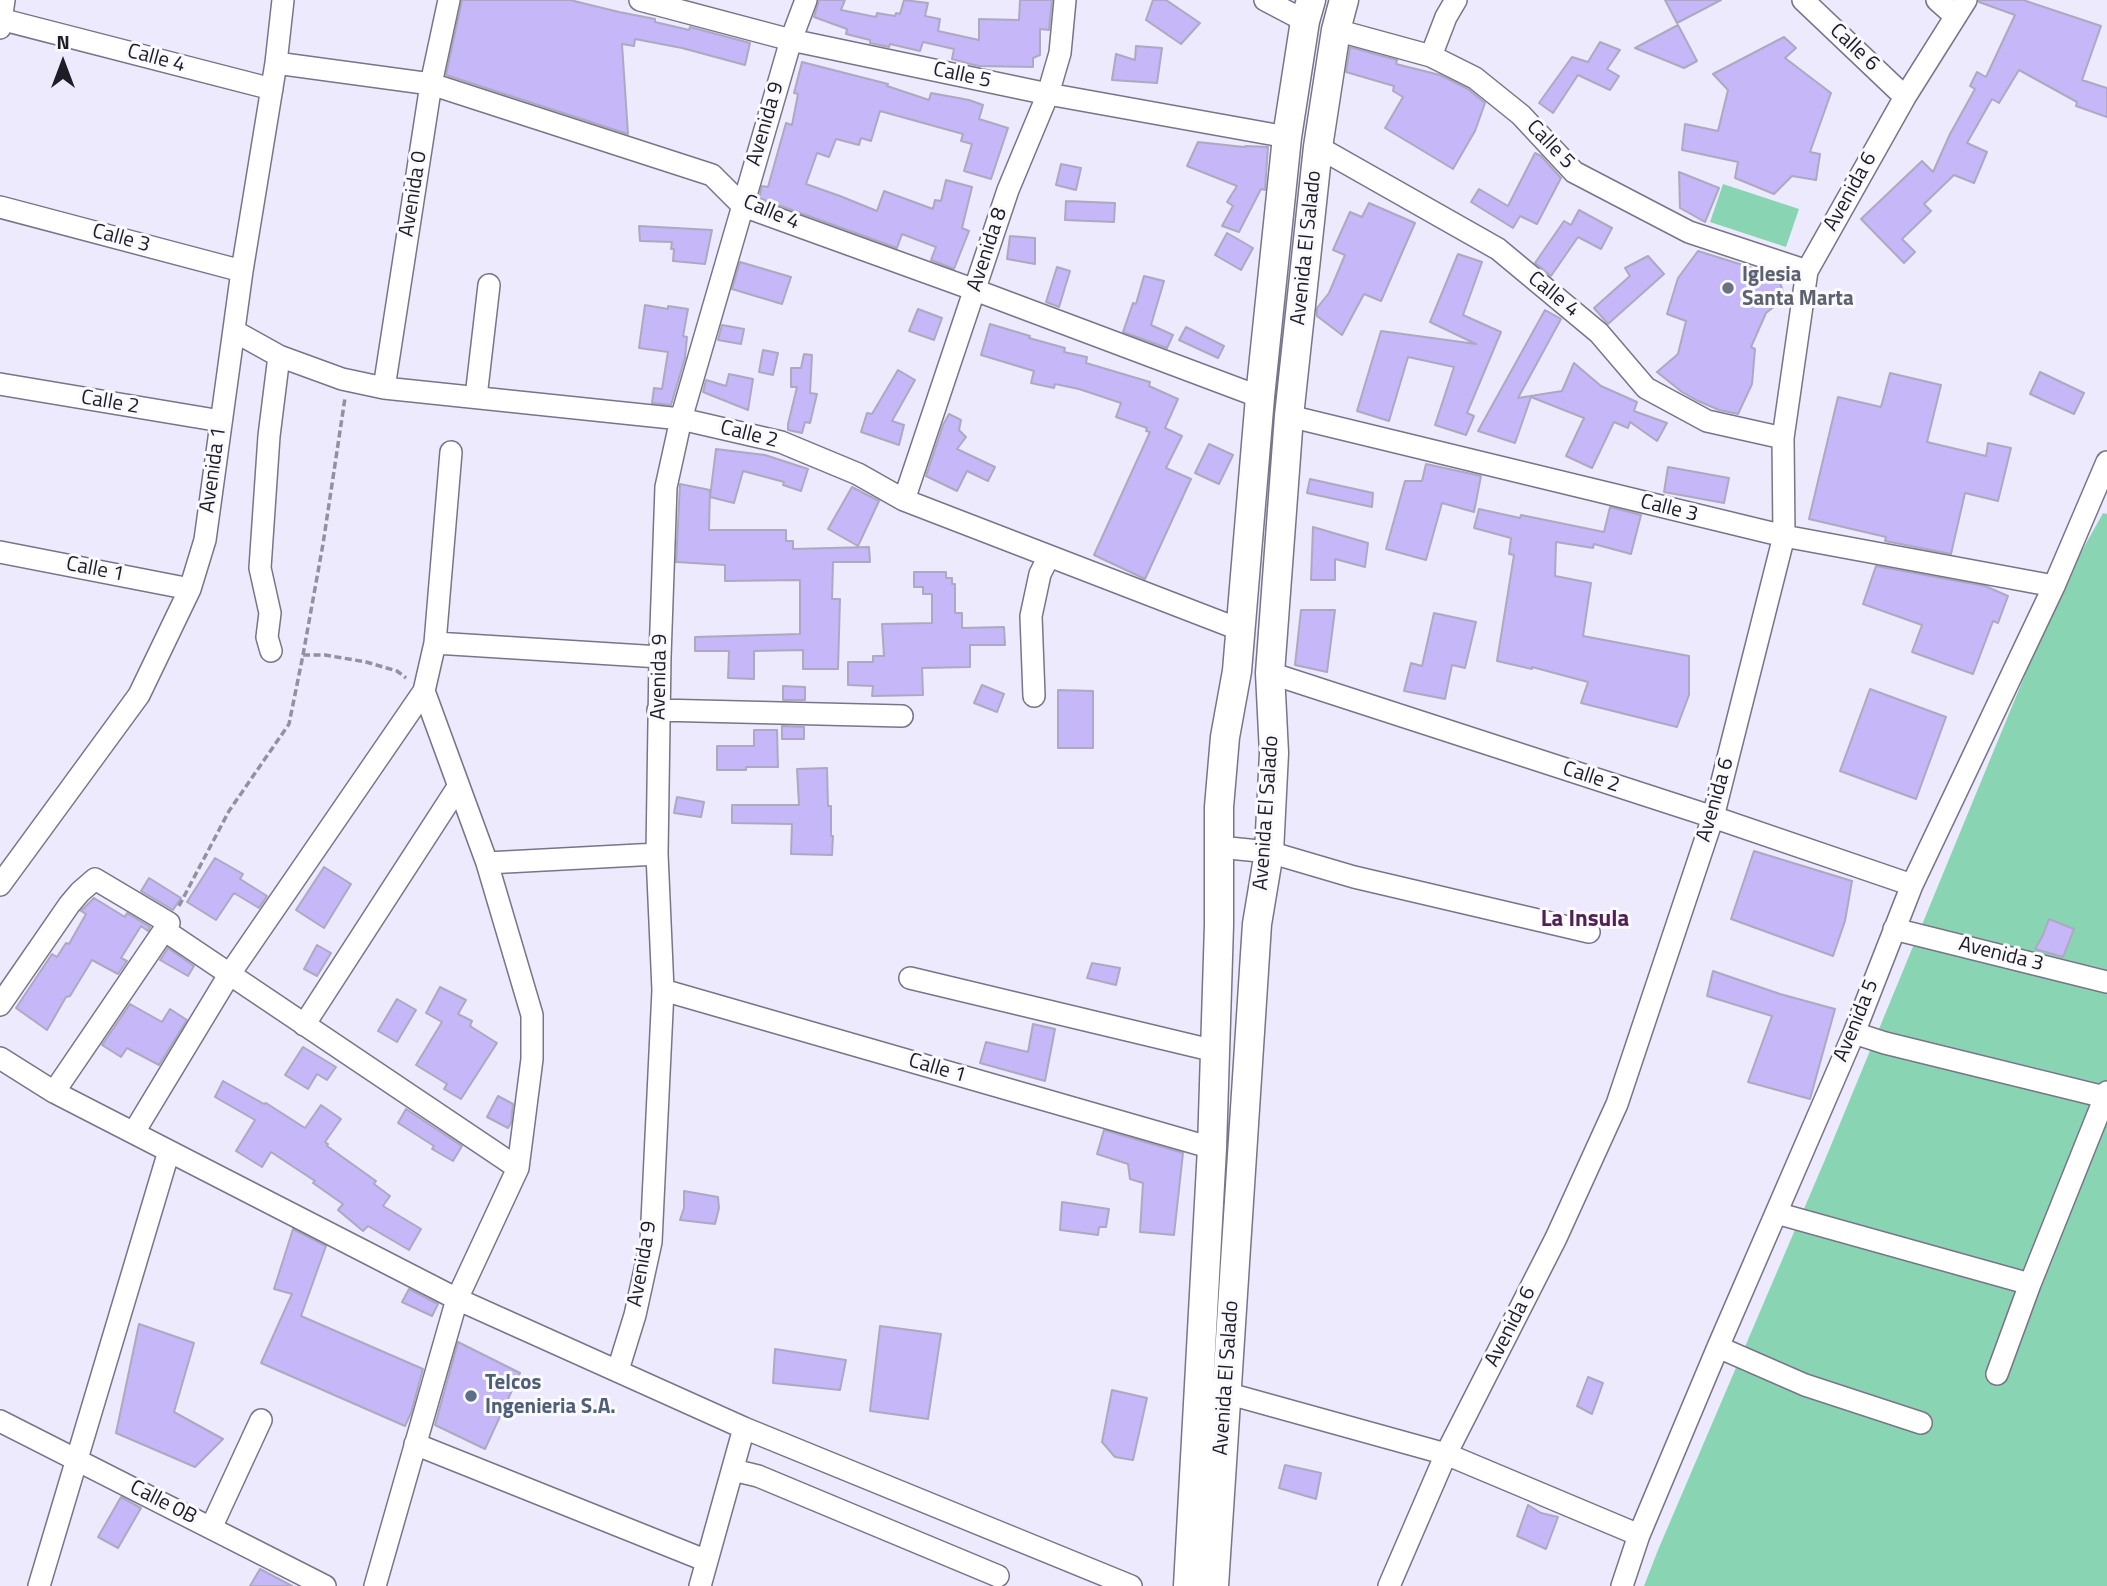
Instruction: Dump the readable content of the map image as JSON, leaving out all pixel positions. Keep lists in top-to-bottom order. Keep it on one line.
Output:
{"streets":{"main road":["Avenida El Salado"],"street":["Calle 6","Calle 4","Calle 5","Avenida 9","Avenida 6","Avenida 0","Calle 3","Avenida 8","Calle 2","Avenida 1","Calle 1","Avenida 3","Avenida 5","Calle 0B"]},"crossings":[["Calle 6","Avenida 6"],["Calle 4","Avenida 9"],["Calle 4","Avenida 6"],["Calle 4","Avenida 0"],["Calle 4","Avenida El Salado"],["Calle 4","Avenida 8"],["Calle 4","Avenida 1"],["Calle 5","Avenida 9"],["Calle 5","Avenida 6"],["Calle 5","Avenida El Salado"],["Calle 5","Avenida 8"],["Avenida 9","Calle 2"],["Avenida 9","Calle 1"],["Avenida 6","Calle 3"],["Avenida 6","Calle 2"],["Avenida 0","Calle 2"],["Calle 3","Avenida El Salado"],["Calle 3","Avenida 1"],["Calle 3","Avenida 5"],["Avenida El Salado","Calle 2"],["Avenida El Salado","Calle 1"],["Avenida 8","Calle 2"],["Calle 2","Avenida 1"],["Calle 2","Avenida 5"],["Avenida 1","Calle 1"],["Avenida 3","Avenida 5"]],"districts":["La Insula"],"places":["Iglesia Santa Marta","Telcos Ingenieria S.A."],"north":"top"}
